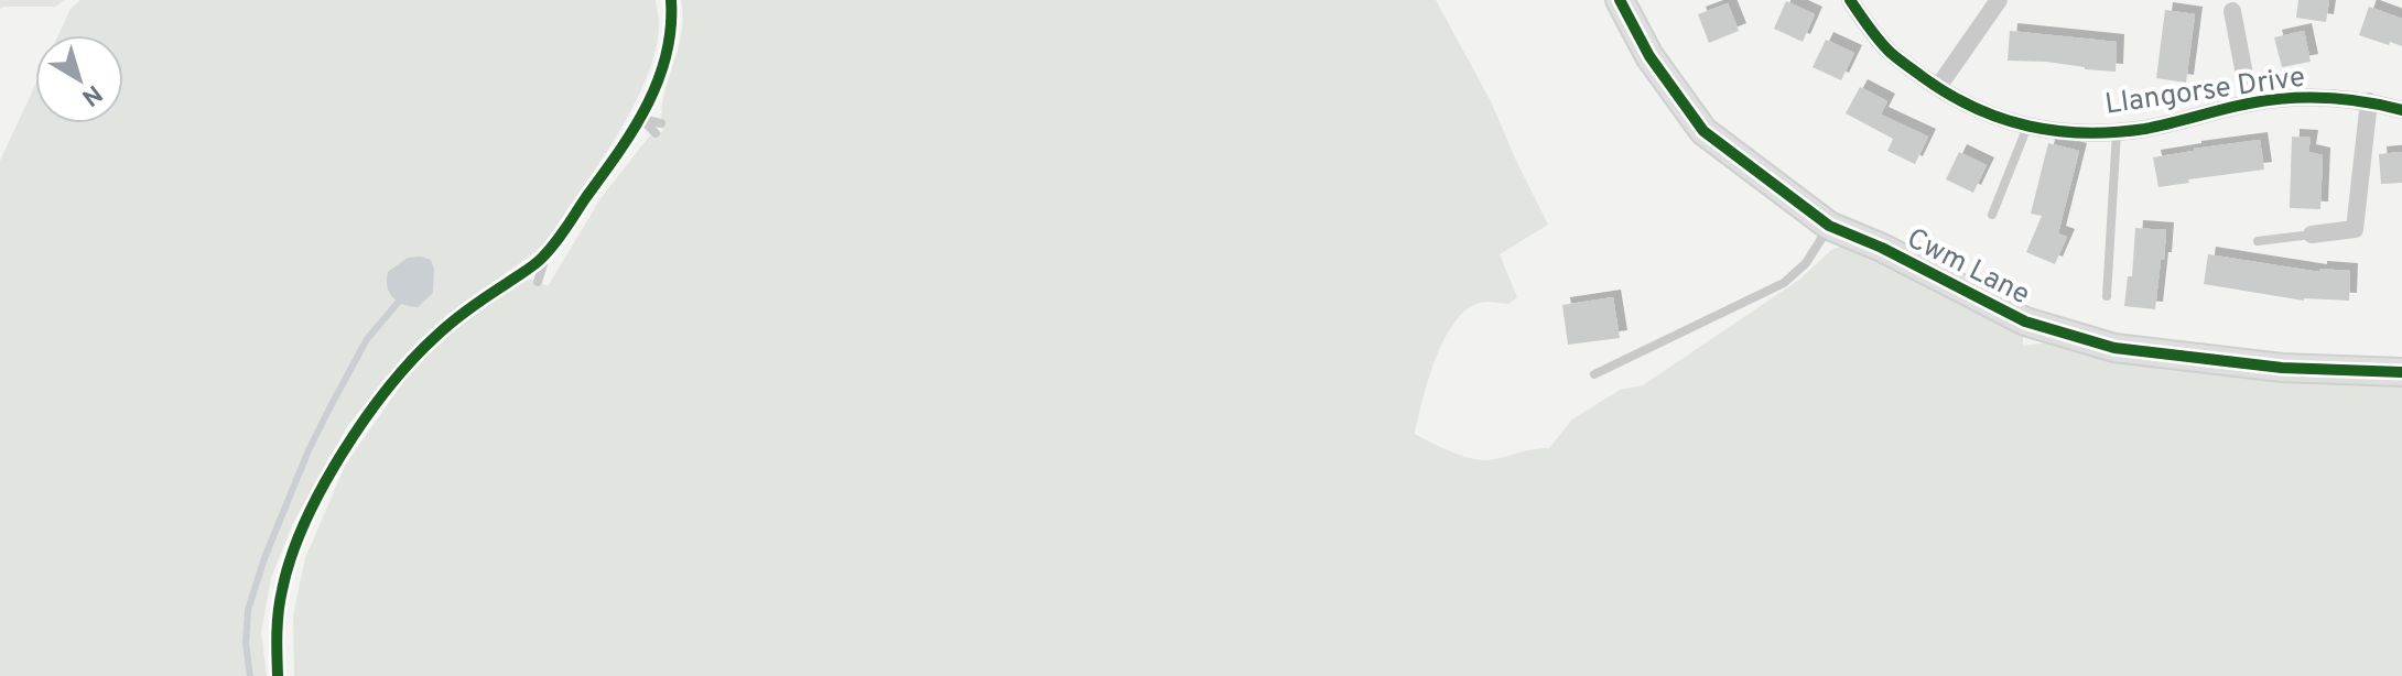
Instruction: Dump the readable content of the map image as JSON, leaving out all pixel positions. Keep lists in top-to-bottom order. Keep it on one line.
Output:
{"streets":{"street":["Llangorse Drive","Cwm Lane"]},"north":"bottom right"}
